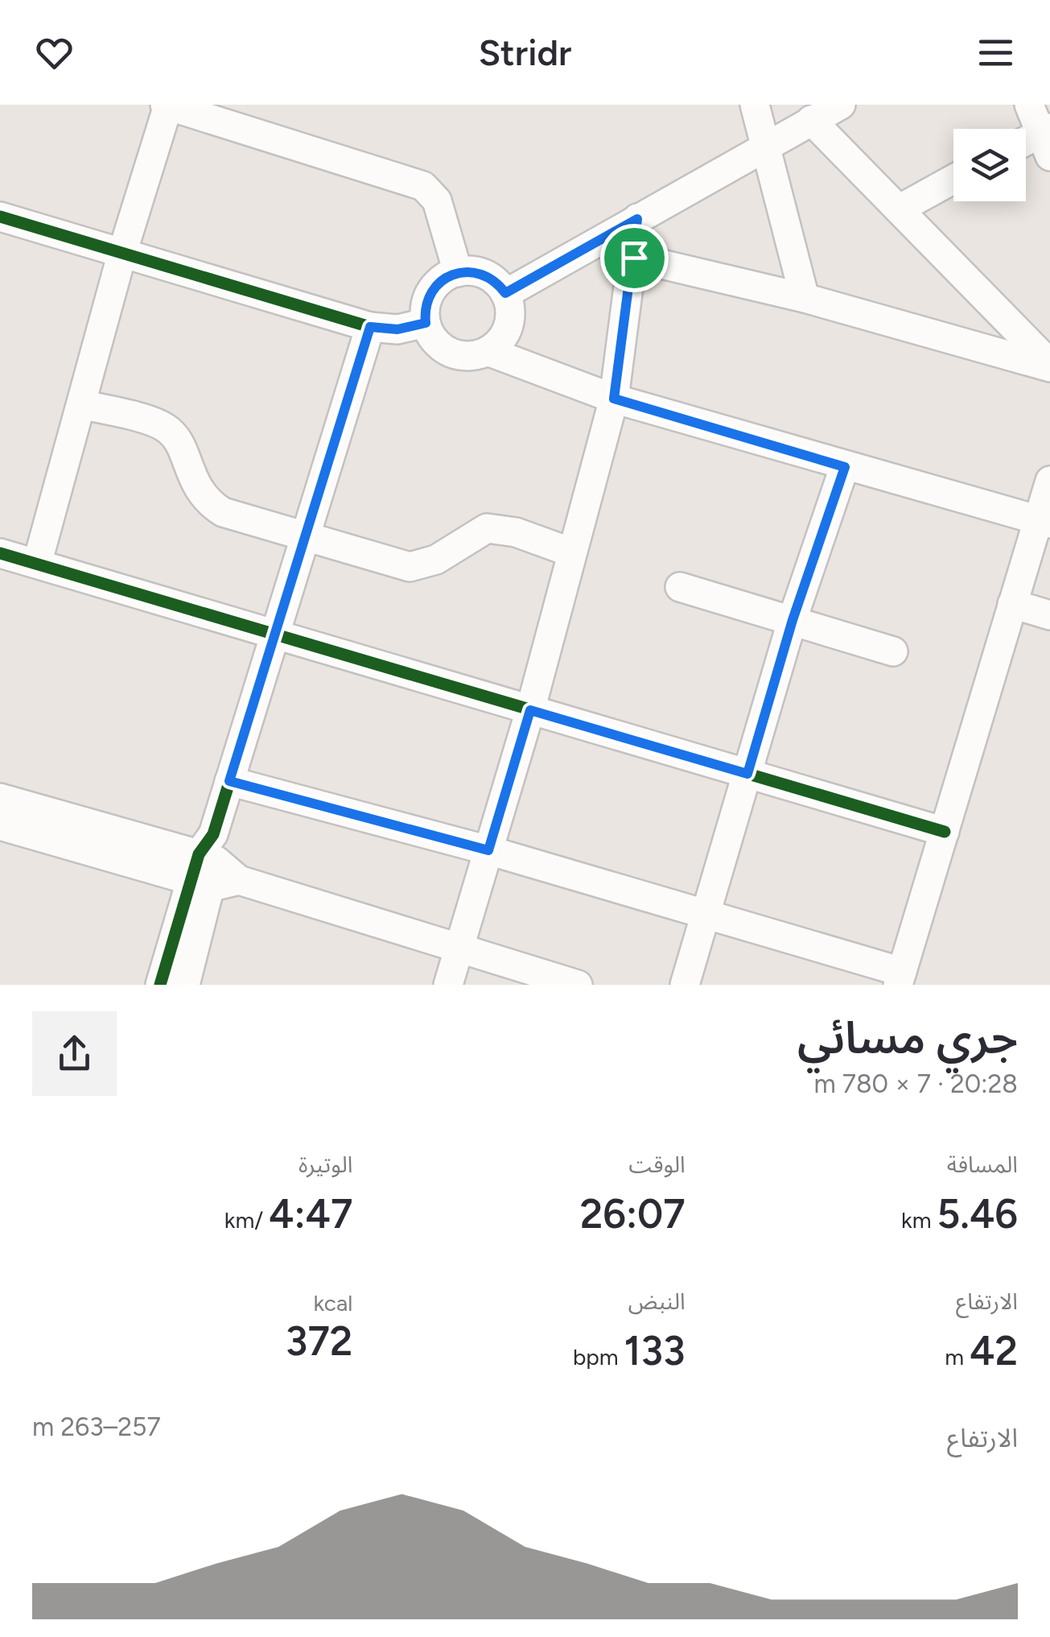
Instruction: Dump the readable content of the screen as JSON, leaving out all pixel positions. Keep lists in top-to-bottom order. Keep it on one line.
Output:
{"page":{"header":"Stridr","heading":["جري مسائي","20:28 · 7 × 780 m"],"stats":[["المسافة","5.46 km"],["الوقت","26:07"],["الوتيرة","4:47 /km"],["الارتفاع","42 m"],["النبض","133 bpm"],["kcal","372"]],"chart":["الارتفاع","257–263 m"]}}
